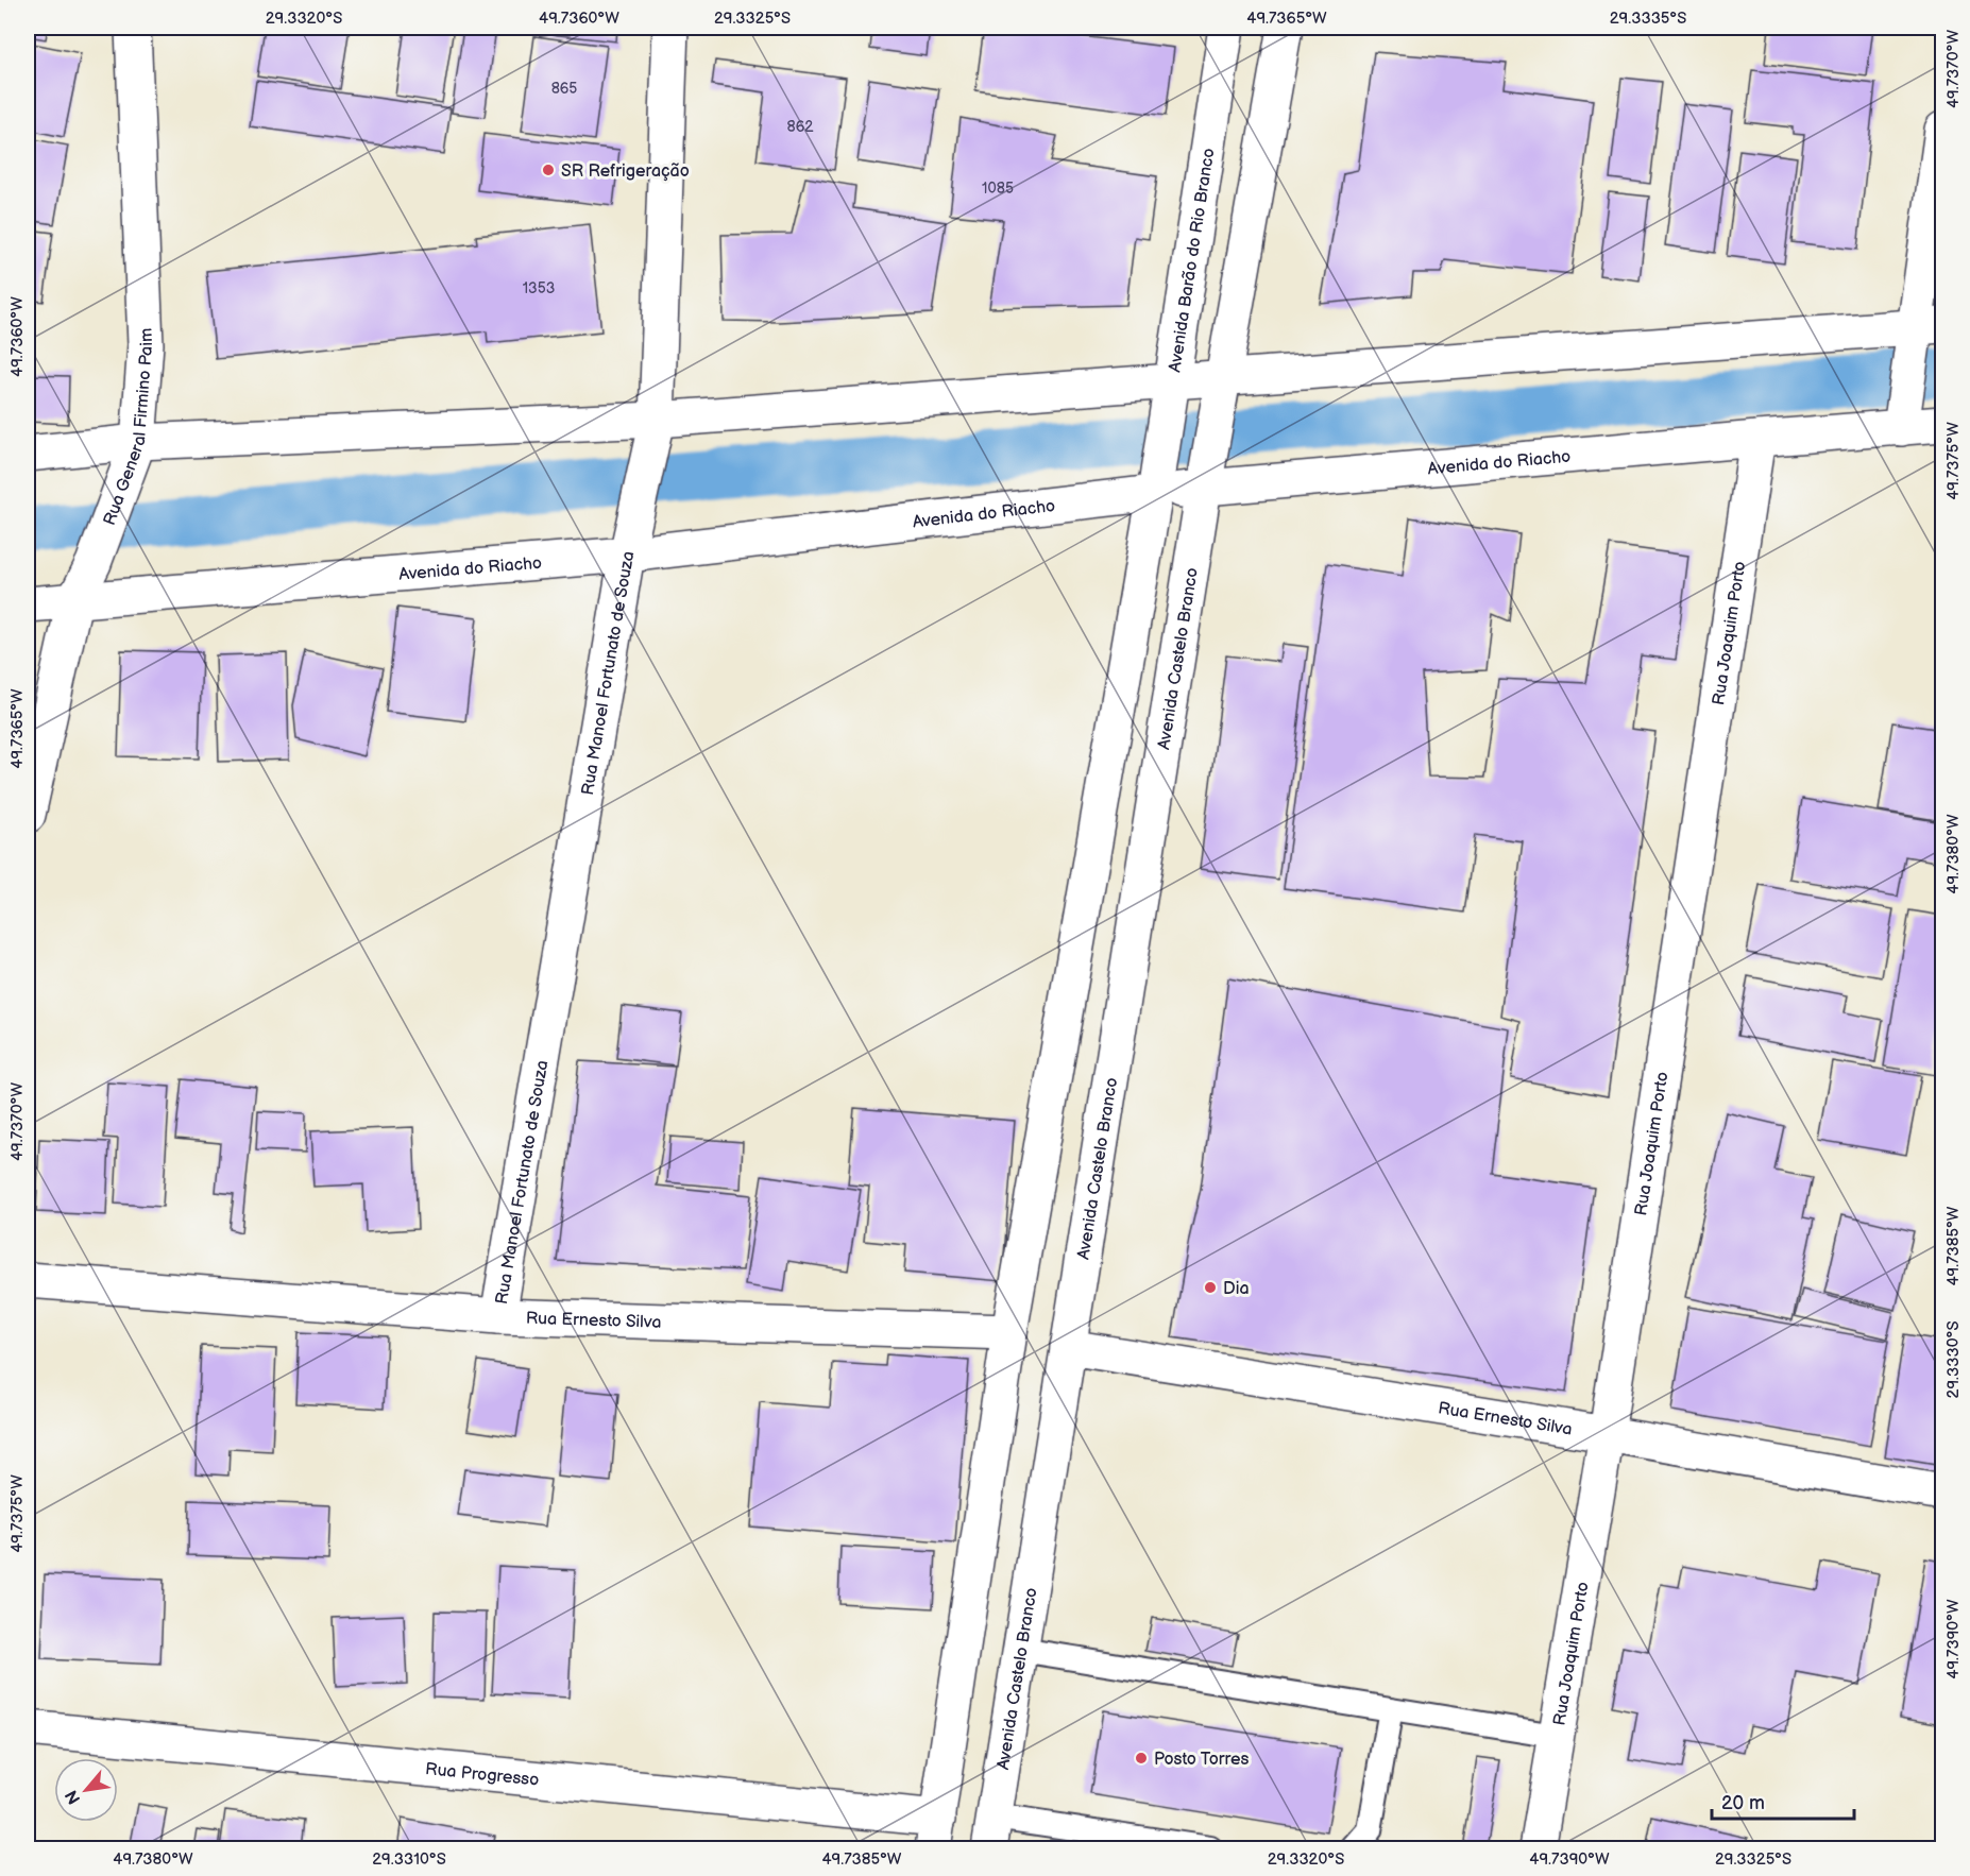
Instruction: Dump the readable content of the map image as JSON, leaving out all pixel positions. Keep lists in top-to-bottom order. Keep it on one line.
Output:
{"streets":{"street":["Avenida Barão do Rio Branco","Rua General Firmino Paim","Avenida do Riacho","Rua Joaquim Porto","Avenida Castelo Branco","Rua Manoel Fortunato de Souza","Rua Ernesto Silva","Rua Progresso"]},"crossings":[["Avenida Barão do Rio Branco","Avenida do Riacho"],["Rua General Firmino Paim","Avenida do Riacho"],["Avenida do Riacho","Rua Joaquim Porto"],["Avenida do Riacho","Avenida Castelo Branco"],["Avenida do Riacho","Rua Manoel Fortunato de Souza"],["Rua Joaquim Porto","Rua Ernesto Silva"],["Avenida Castelo Branco","Rua Ernesto Silva"],["Rua Manoel Fortunato de Souza","Rua Ernesto Silva"]],"places":["SR Refrigeração","Dia","Posto Torres"],"house_numbers":["865","862","1085","1353"],"scale_bar":"20 m","north":"bottom left","coordinates":["29.3320°S","49.7360°W","29.3325°S","49.7365°W","29.3335°S","49.7370°W","49.7375°W","49.7380°W","49.7385°W","29.3330°S","49.7390°W","29.3310°S"]}
